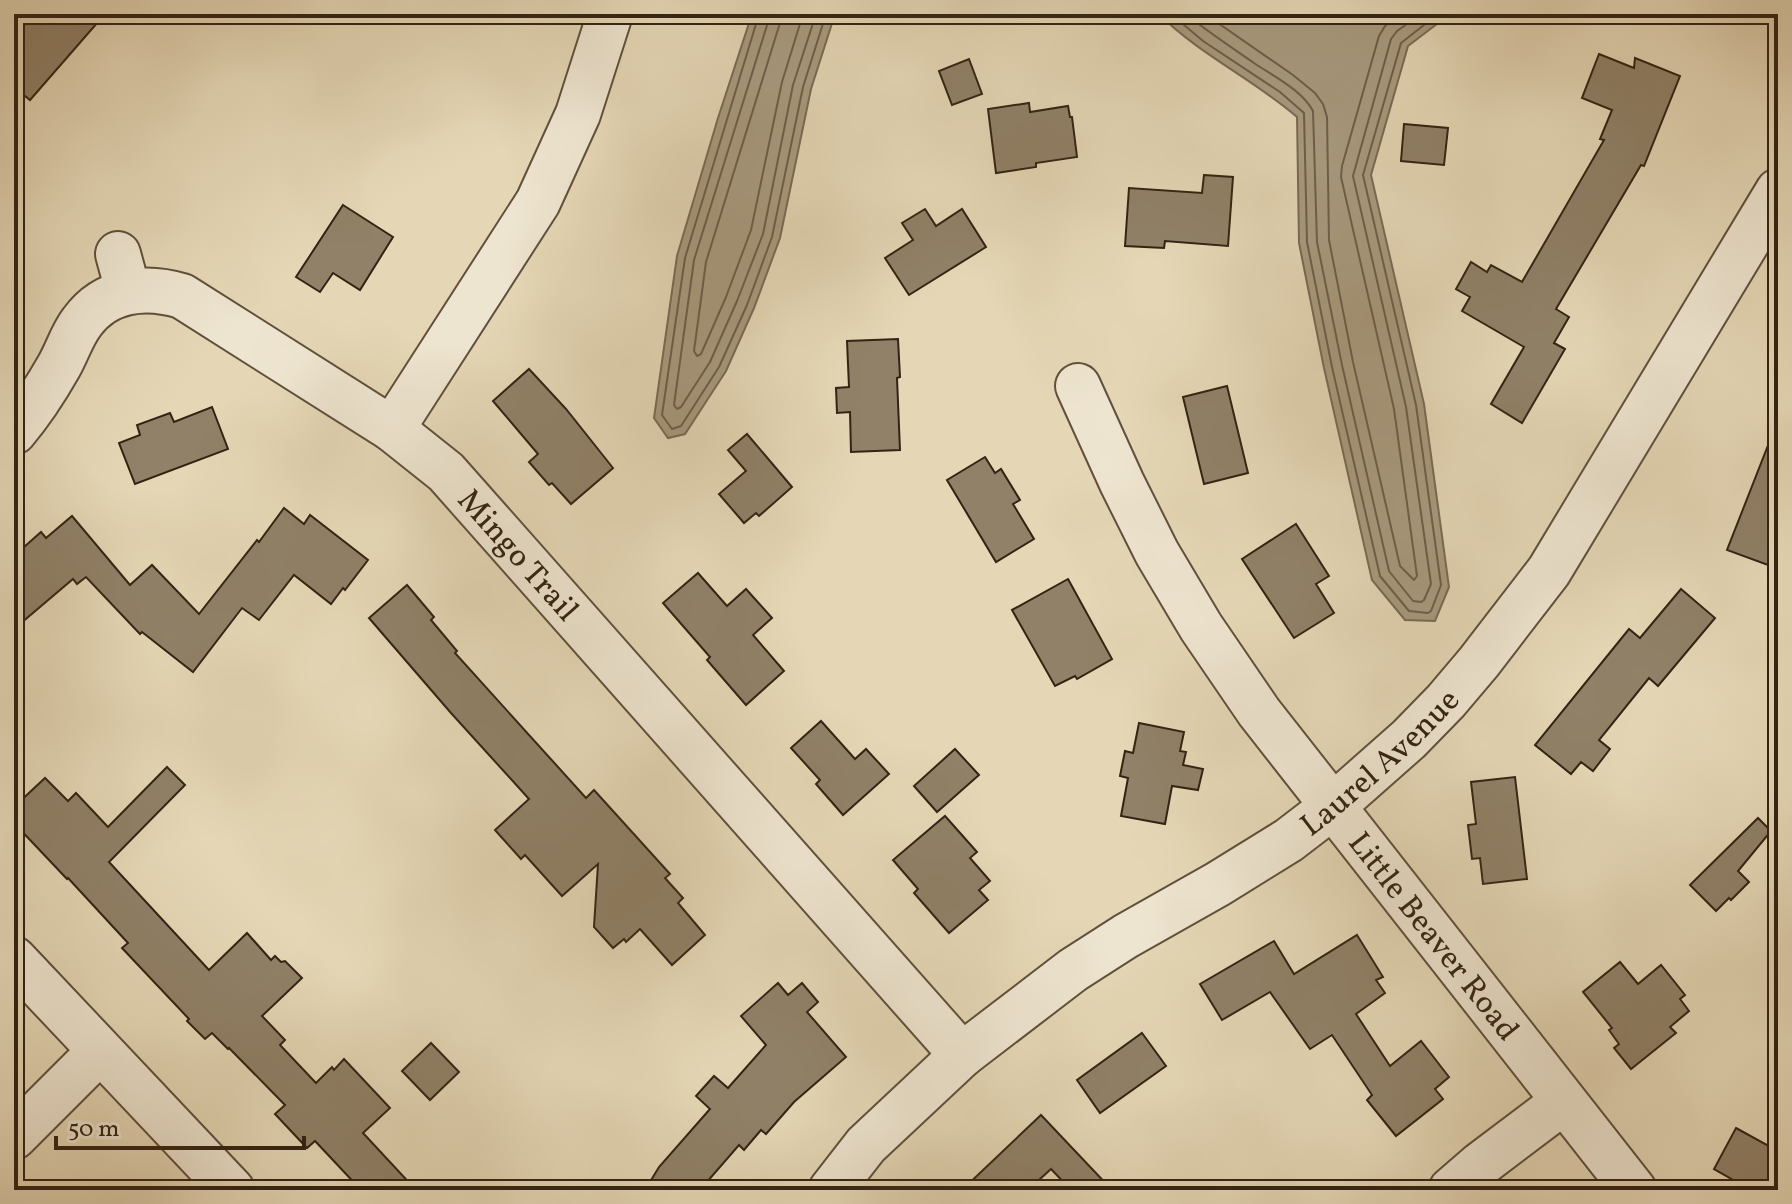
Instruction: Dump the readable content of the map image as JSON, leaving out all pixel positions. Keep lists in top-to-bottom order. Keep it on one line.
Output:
{"streets":{"street":["Mingo Trail","Laurel Avenue","Little Beaver Road"]},"crossings":[["Mingo Trail","Laurel Avenue"],["Laurel Avenue","Little Beaver Road"]],"scale_bar":"50 m"}
